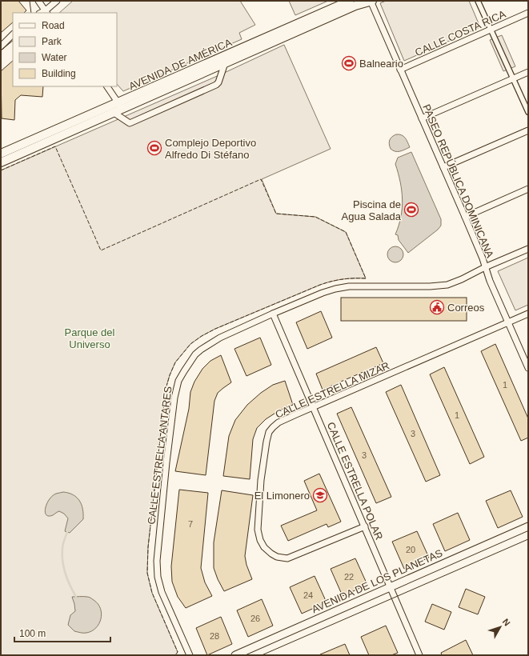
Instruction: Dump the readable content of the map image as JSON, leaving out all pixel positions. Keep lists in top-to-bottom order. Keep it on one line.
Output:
{"streets":{"main road":["AVENIDA DE AMÉRICA"],"street":["CALLE COSTA RICA","PASEO REPÚBLICA DOMINICANA","CALLE ESTRELLA MIZAR","CALLE ESTRELLA ANTARES","CALLE ESTRELLA POLAR","AVENIDA DE LOS PLANETAS"]},"crossings":[["CALLE COSTA RICA","PASEO REPÚBLICA DOMINICANA"],["AVENIDA DE AMÉRICA","PASEO REPÚBLICA DOMINICANA"],["PASEO REPÚBLICA DOMINICANA","CALLE ESTRELLA MIZAR"],["PASEO REPÚBLICA DOMINICANA","CALLE ESTRELLA ANTARES"],["CALLE ESTRELLA MIZAR","CALLE ESTRELLA POLAR"],["CALLE ESTRELLA ANTARES","CALLE ESTRELLA POLAR"],["CALLE ESTRELLA POLAR","AVENIDA DE LOS PLANETAS"]],"parks":["Parque del Universo"],"places":{"sports":["Balneario","Complejo Deportivo Alfredo Di Stéfano","Piscina de Agua Salada"],"public building":["Correos"],"school or university":["El Limonero"]},"house_numbers":["1","1","3","3","7","20","22","24","26","28"],"legend":["Road","Park","Water","Building"],"scale_bar":"100 m","north":"top right"}
